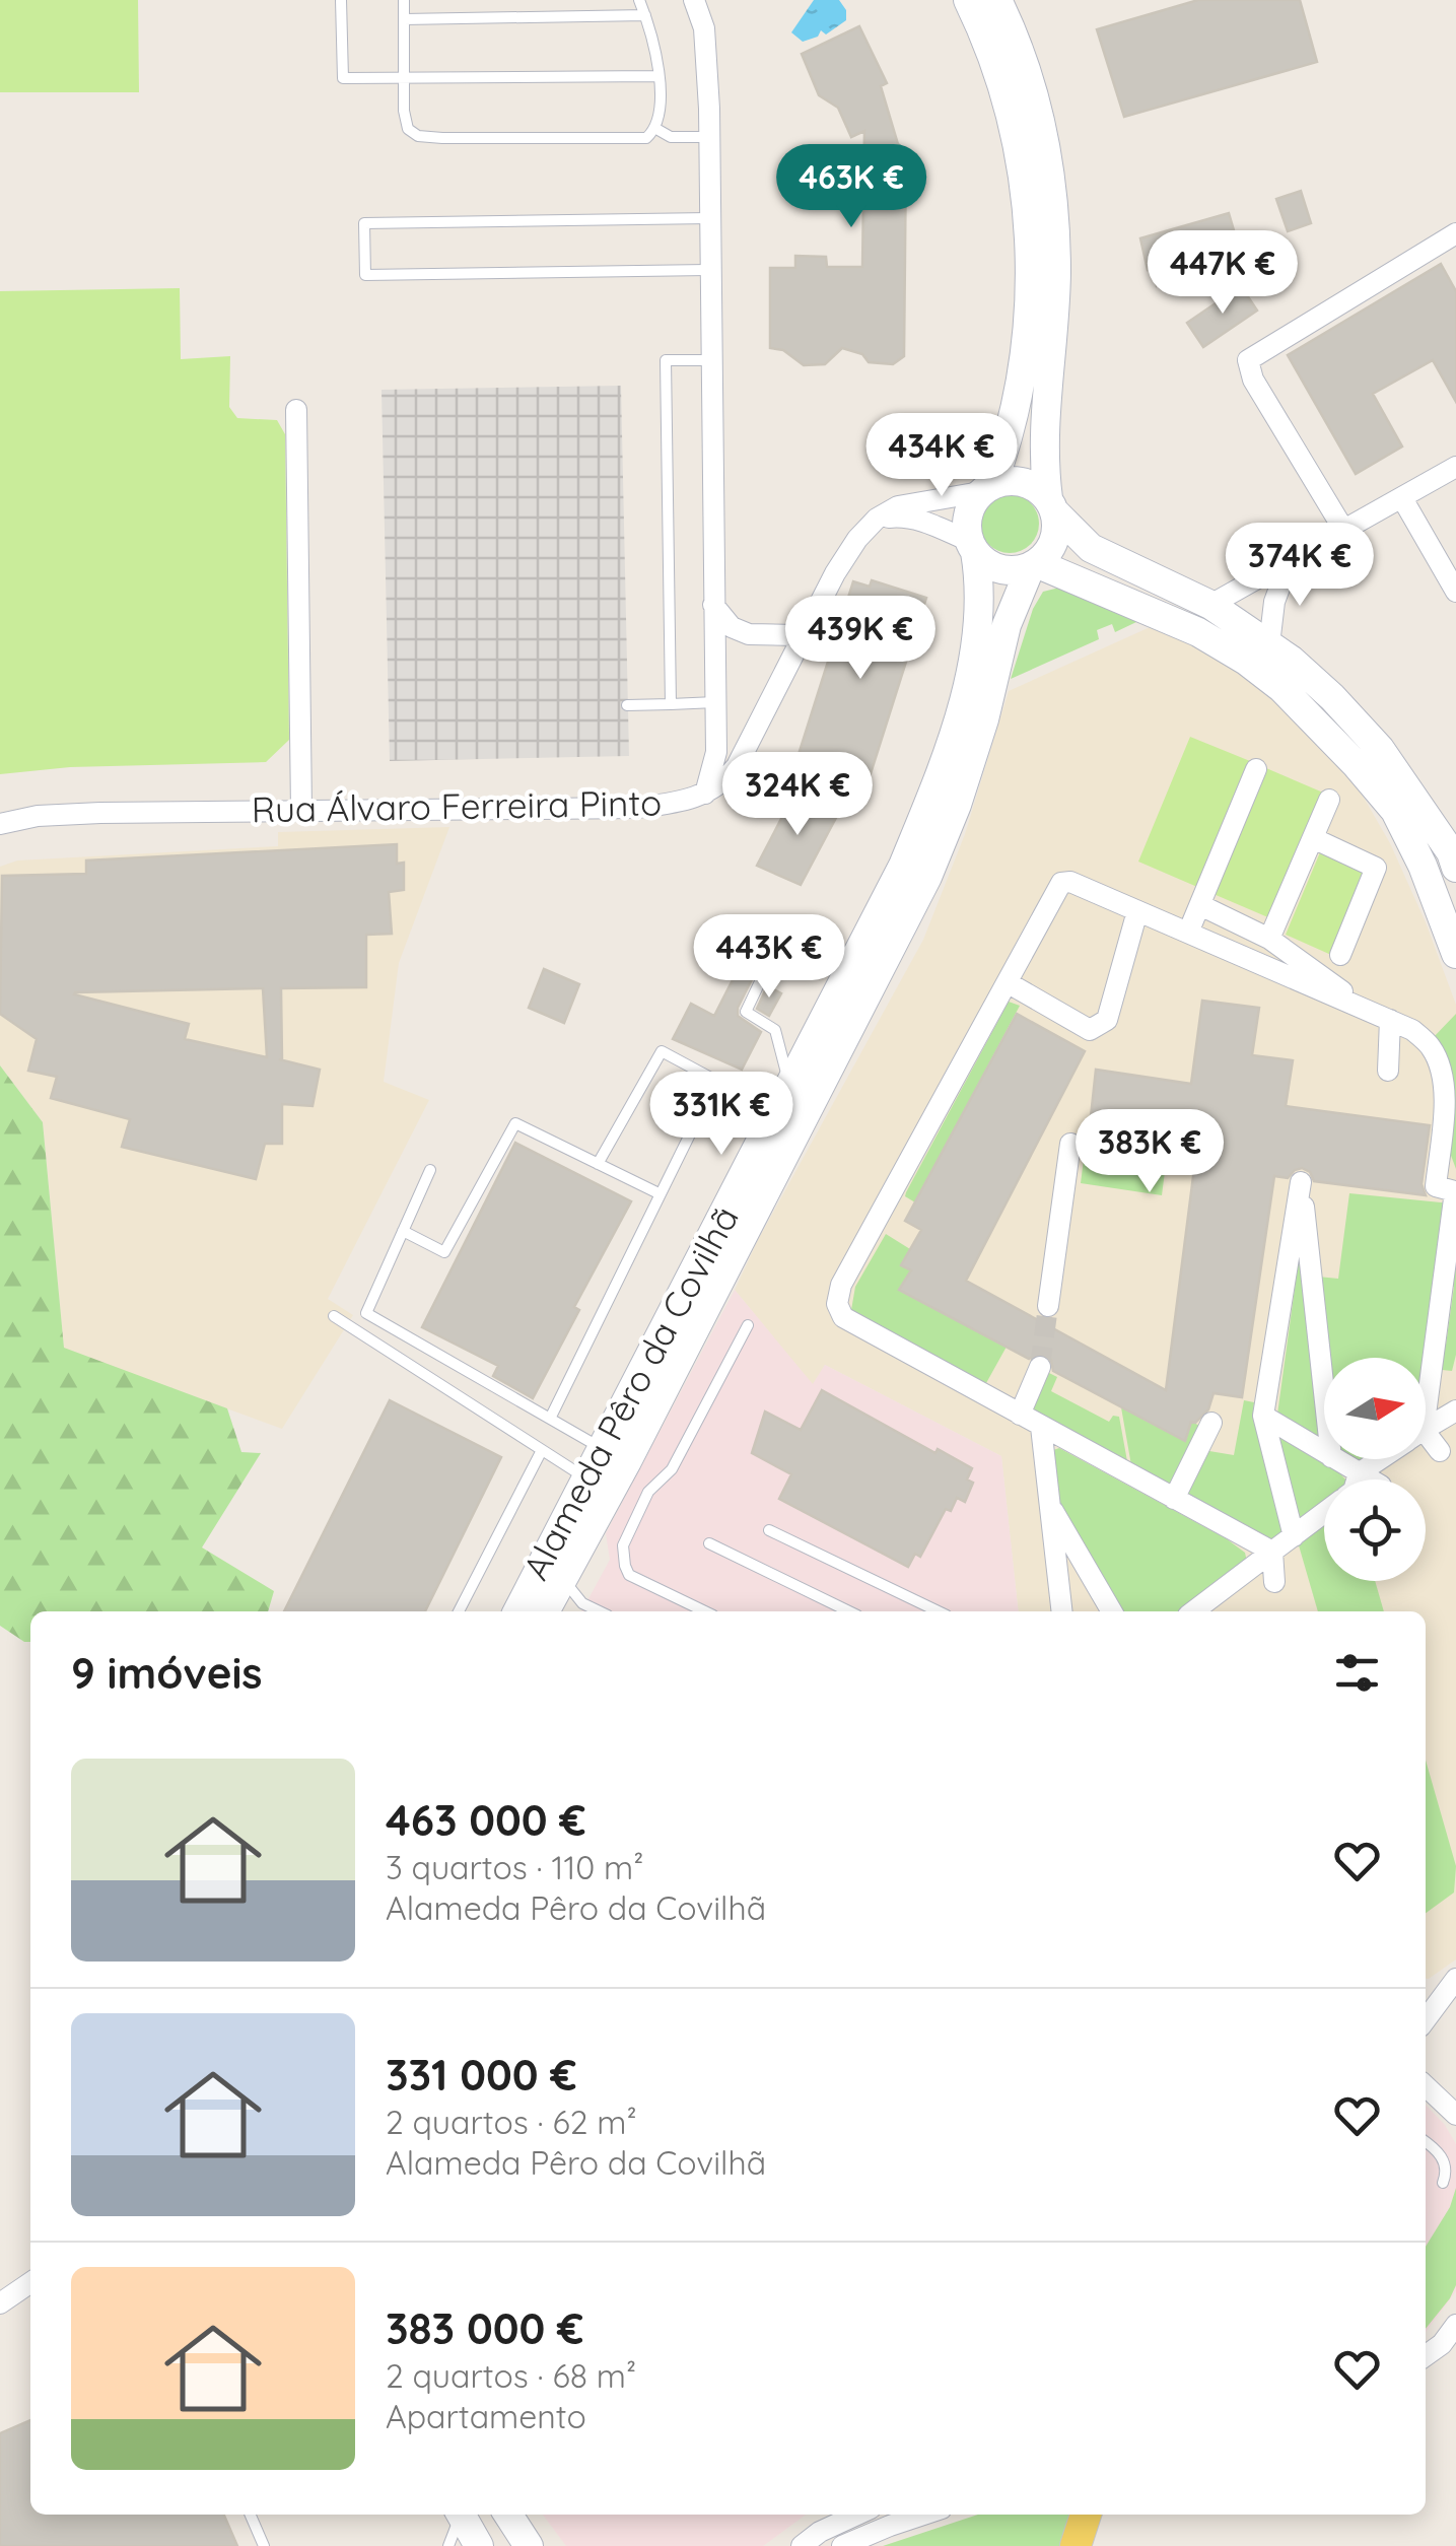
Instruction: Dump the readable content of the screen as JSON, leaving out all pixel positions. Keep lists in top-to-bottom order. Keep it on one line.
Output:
{"streets":{"main road":["Alameda Pêro da Covilhã"],"street":["Rua Álvaro Ferreira Pinto"]},"crossings":[["Rua Álvaro Ferreira Pinto","Alameda Pêro da Covilhã"]],"north":"right","page":{"price":["463K €","447K €","434K €","374K €","439K €","324K €","443K €","331K €","383K €"],"heading":"9 imóveis","list":[{"name":"463 000 €","note":"3 quartos · 110 m² · Alameda Pêro da Covilhã"},{"name":"331 000 €","note":"2 quartos · 62 m² · Alameda Pêro da Covilhã"},{"name":"383 000 €","note":"2 quartos · 68 m² · Apartamento"}]}}
